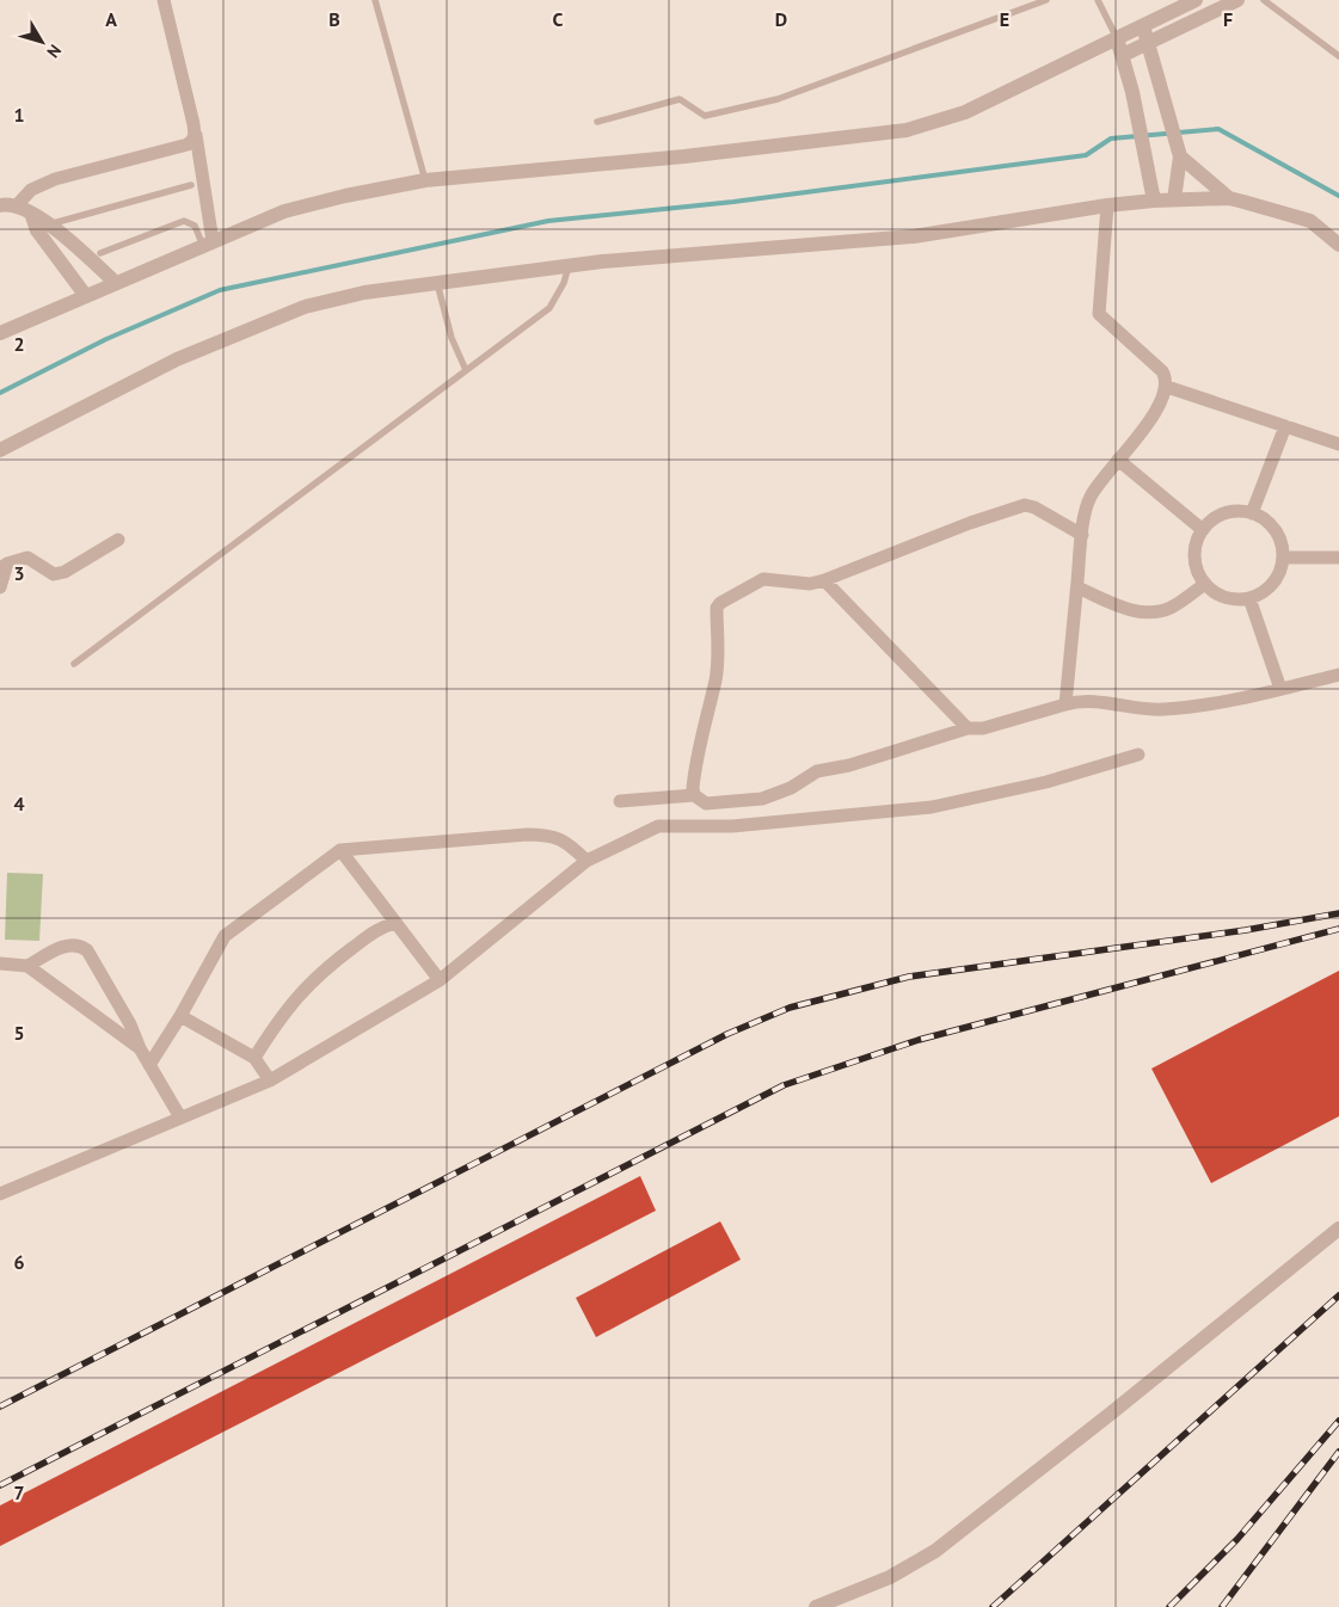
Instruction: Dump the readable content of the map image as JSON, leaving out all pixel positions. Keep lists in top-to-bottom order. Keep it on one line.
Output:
{"north":"bottom right","grid":{"columns":["A","B","C","D","E","F"],"rows":["1","2","3","4","5","6","7"]}}
